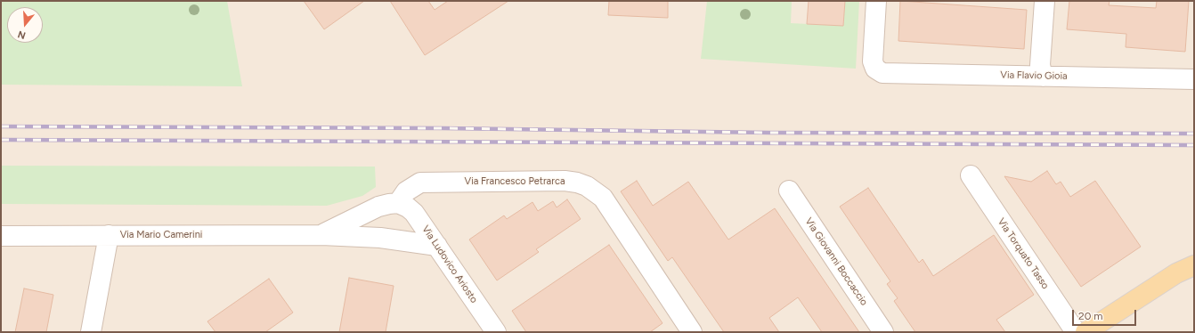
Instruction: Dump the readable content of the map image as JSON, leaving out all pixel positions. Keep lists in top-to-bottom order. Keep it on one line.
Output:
{"streets":{"street":["Via Flavio Gioia","Via Francesco Petrarca","Via Mario Camerini","Via Torquato Tasso","Via Giovanni Boccaccio","Via Ludovico Ariosto"]},"crossings":[["Via Francesco Petrarca","Via Mario Camerini"],["Via Francesco Petrarca","Via Ludovico Ariosto"],["Via Mario Camerini","Via Ludovico Ariosto"]],"scale_bar":"20 m","north":"bottom"}
